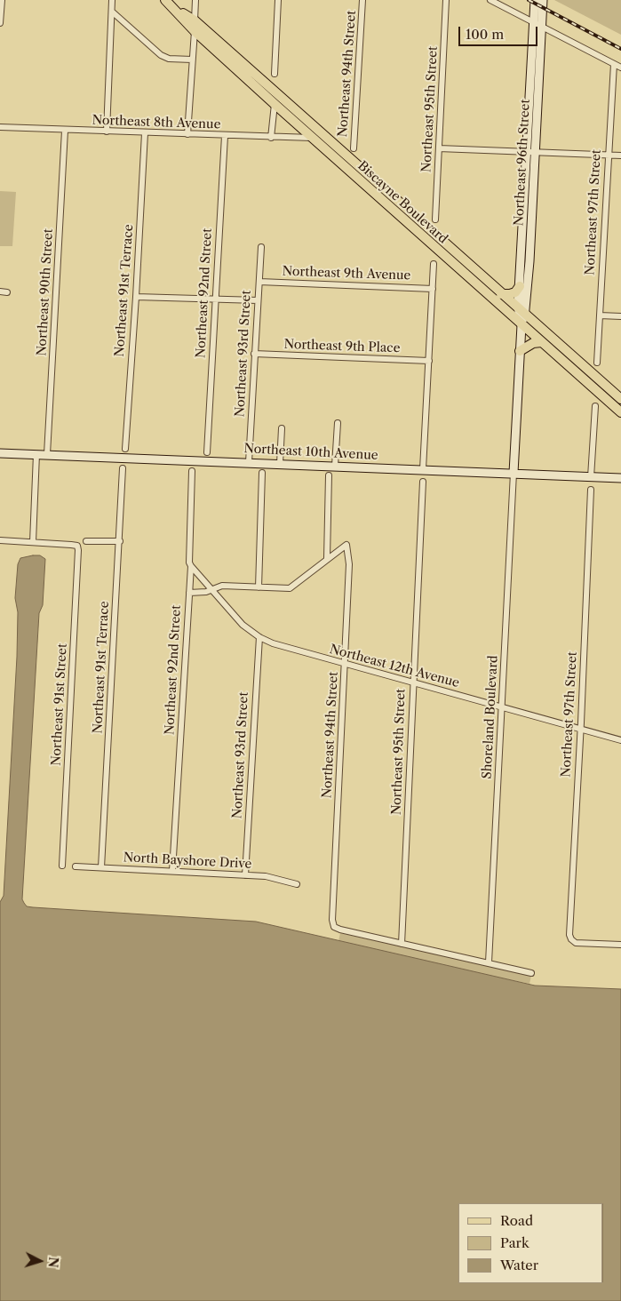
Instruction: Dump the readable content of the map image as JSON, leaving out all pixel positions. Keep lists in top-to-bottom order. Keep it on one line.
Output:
{"streets":{"main road":["Biscayne Boulevard"],"street":["Northeast 94th Street","Northeast 95th Street","Northeast 8th Avenue","Northeast 96th Street","Northeast 97th Street","Northeast 9th Avenue","Northeast 91st Terrace","Northeast 90th Street","Northeast 92nd Street","Northeast 9th Place","Northeast 93rd Street","Northeast 10th Avenue","Northeast 12th Avenue","Northeast 91st Street","Shoreland Boulevard","North Bayshore Drive"]},"crossings":[["Northeast 94th Street","Northeast 95th Street"],["Northeast 94th Street","Northeast 12th Avenue"],["Northeast 95th Street","Northeast 12th Avenue"],["Northeast 8th Avenue","Biscayne Boulevard"],["Northeast 8th Avenue","Northeast 91st Terrace"],["Northeast 8th Avenue","Northeast 90th Street"],["Northeast 8th Avenue","Northeast 92nd Street"],["Northeast 96th Street","Biscayne Boulevard"],["Northeast 96th Street","Northeast 10th Avenue"],["Northeast 96th Street","Shoreland Boulevard"],["Northeast 97th Street","Northeast 12th Avenue"],["Northeast 9th Avenue","Northeast 93rd Street"],["Northeast 91st Terrace","North Bayshore Drive"],["Northeast 90th Street","Northeast 10th Avenue"],["Northeast 92nd Street","Northeast 12th Avenue"],["Northeast 92nd Street","North Bayshore Drive"],["Northeast 9th Place","Northeast 93rd Street"],["Northeast 93rd Street","Northeast 10th Avenue"],["Northeast 93rd Street","Northeast 12th Avenue"],["Northeast 93rd Street","North Bayshore Drive"],["Northeast 10th Avenue","Shoreland Boulevard"],["Northeast 12th Avenue","Shoreland Boulevard"]],"legend":["Road","Park","Water"],"scale_bar":"100 m","north":"right"}
